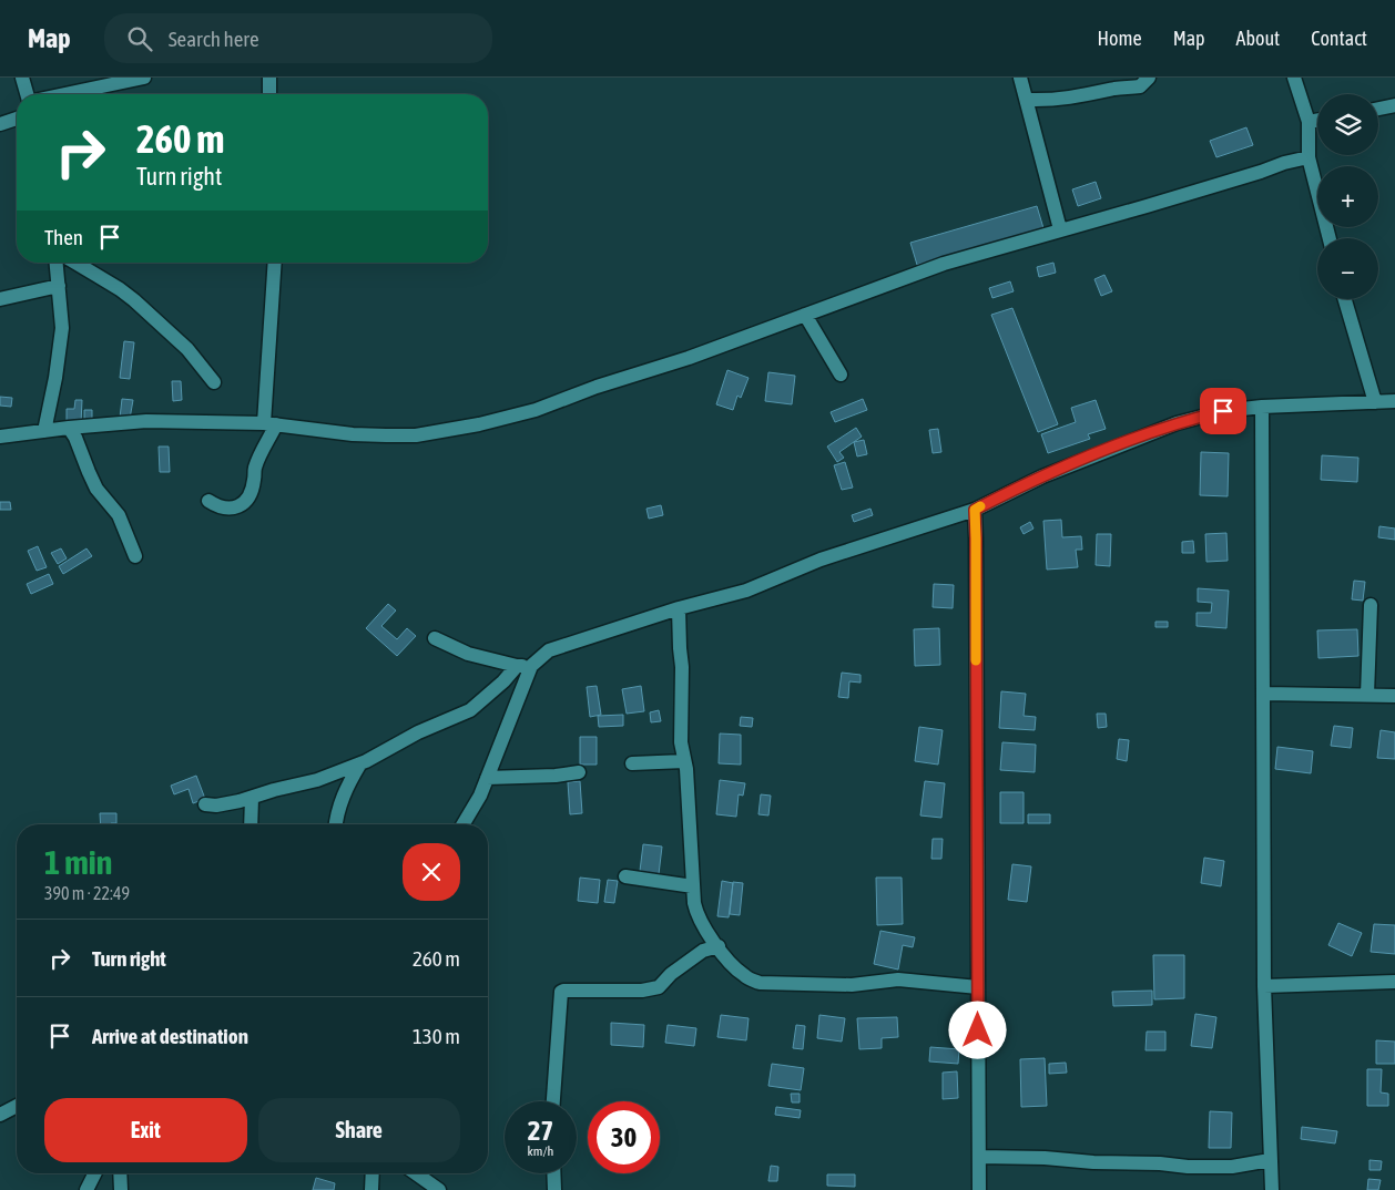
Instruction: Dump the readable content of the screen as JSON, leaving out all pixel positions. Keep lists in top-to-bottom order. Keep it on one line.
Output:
{"page":{"header":"Map","search":"Search here","nav":["Home","Map","About","Contact"],"map_buttons":["+","−"],"turn":["260 m","Turn right"],"then":"Then","heading":["1 min","390 m · 22:49"],"list":[{"name":"Turn right","value":"260 m"},{"name":"Arrive at destination","value":"130 m"}],"buttons":["Exit","Share"],"speed":"27 km/h","limit":"30"}}
